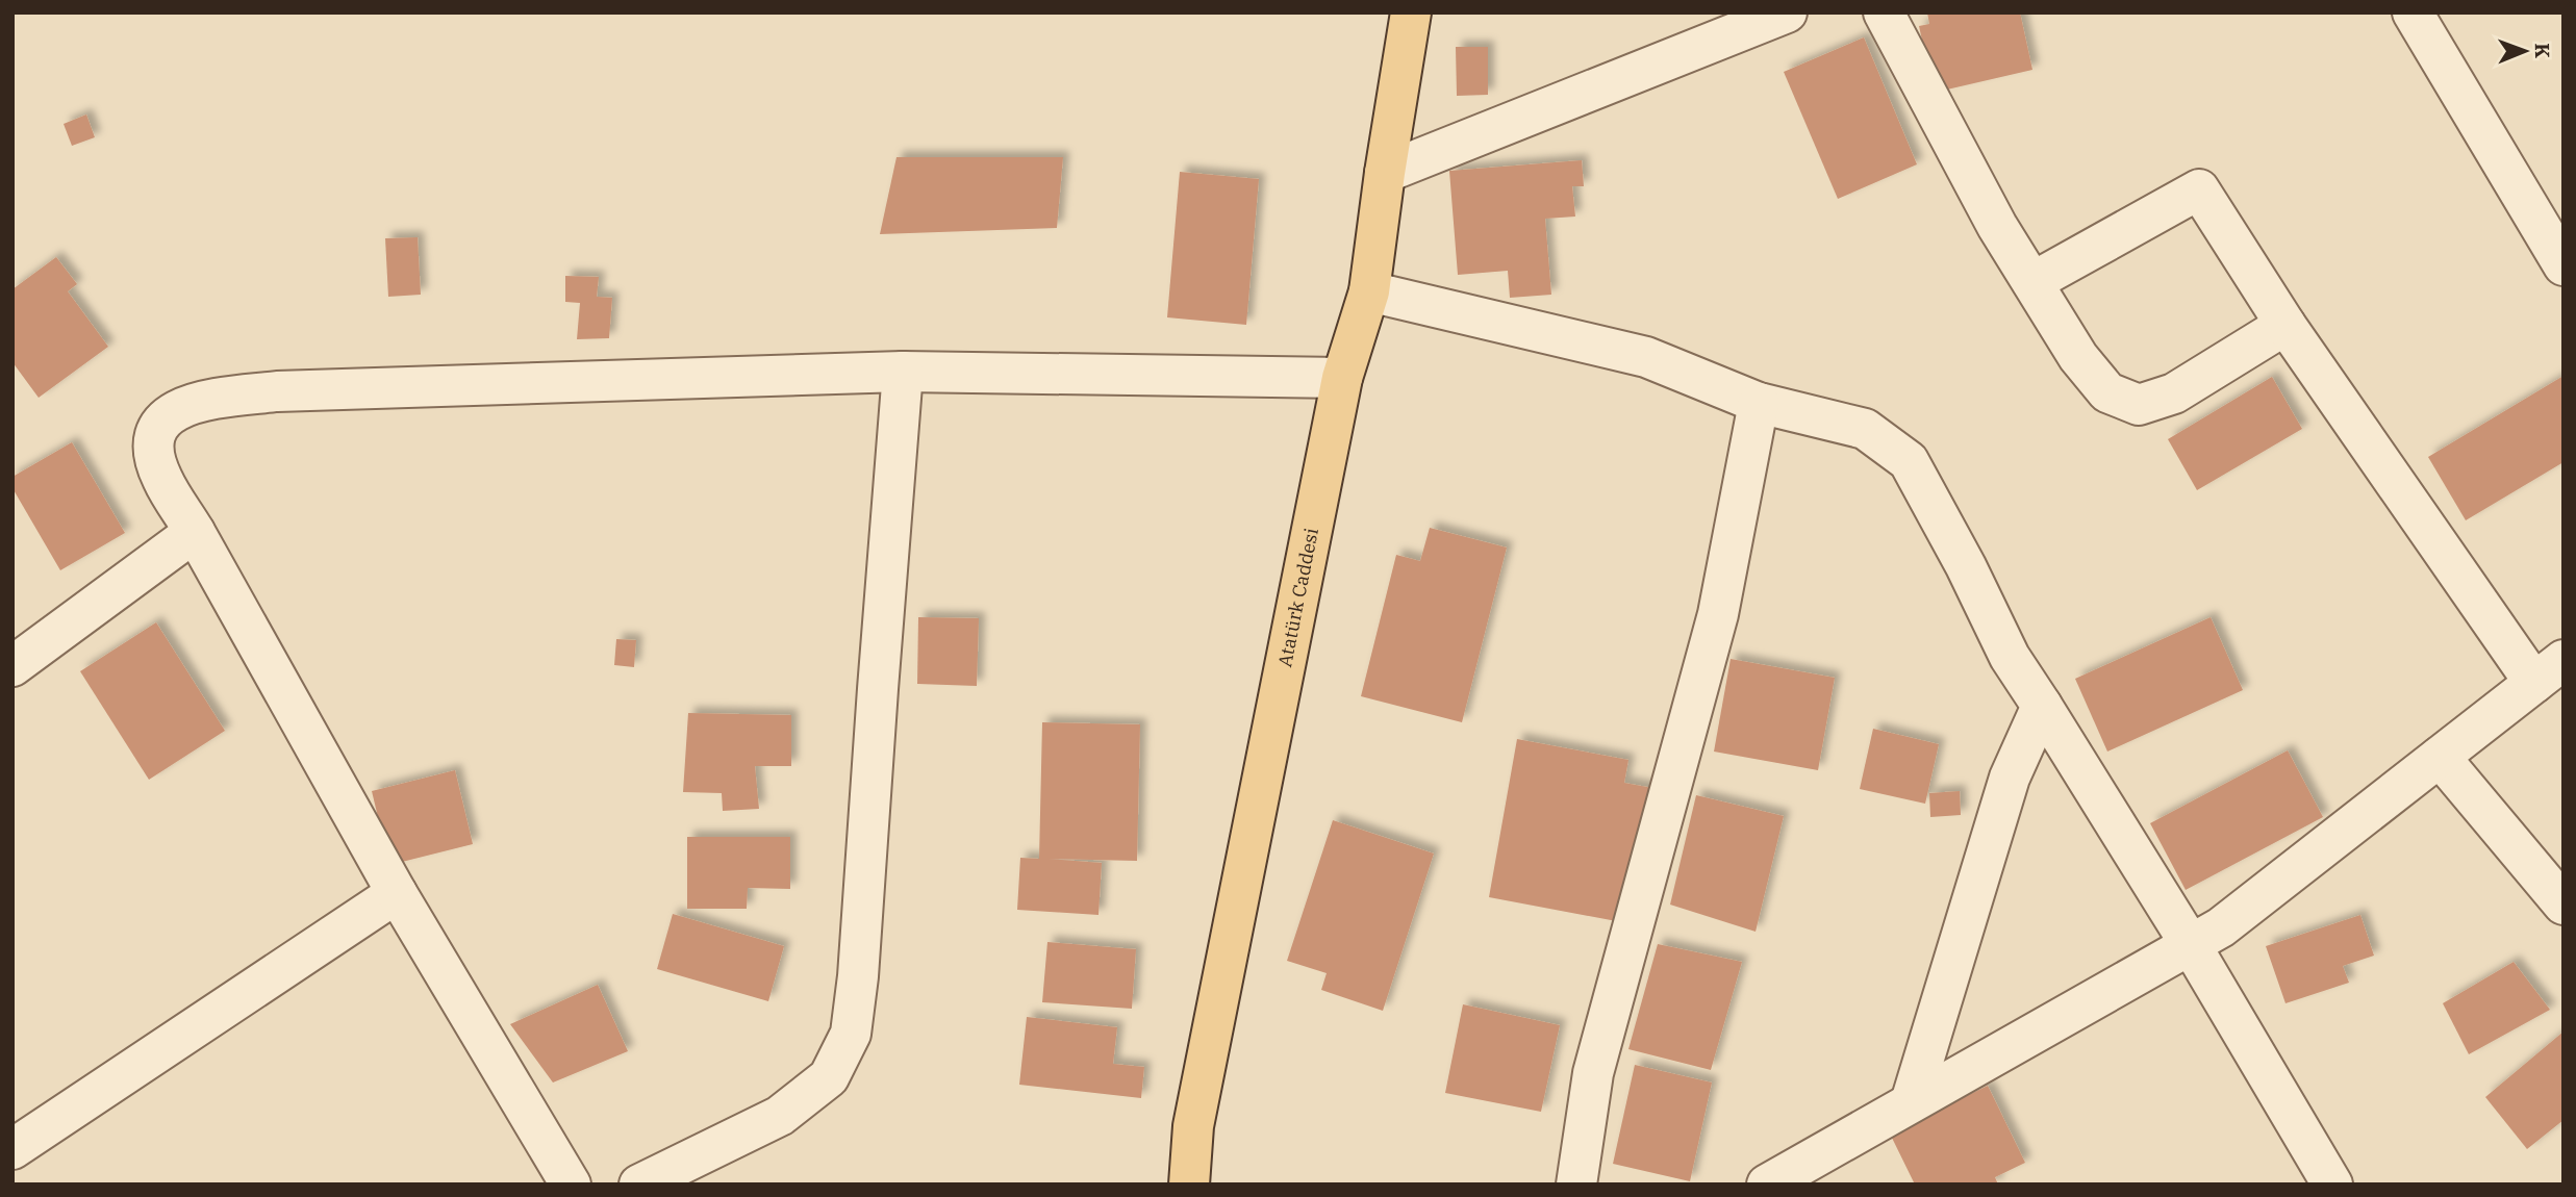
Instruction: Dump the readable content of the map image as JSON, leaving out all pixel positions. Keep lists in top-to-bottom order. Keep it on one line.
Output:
{"streets":{"main road":["Atatürk Caddesi"]},"north":"right"}
